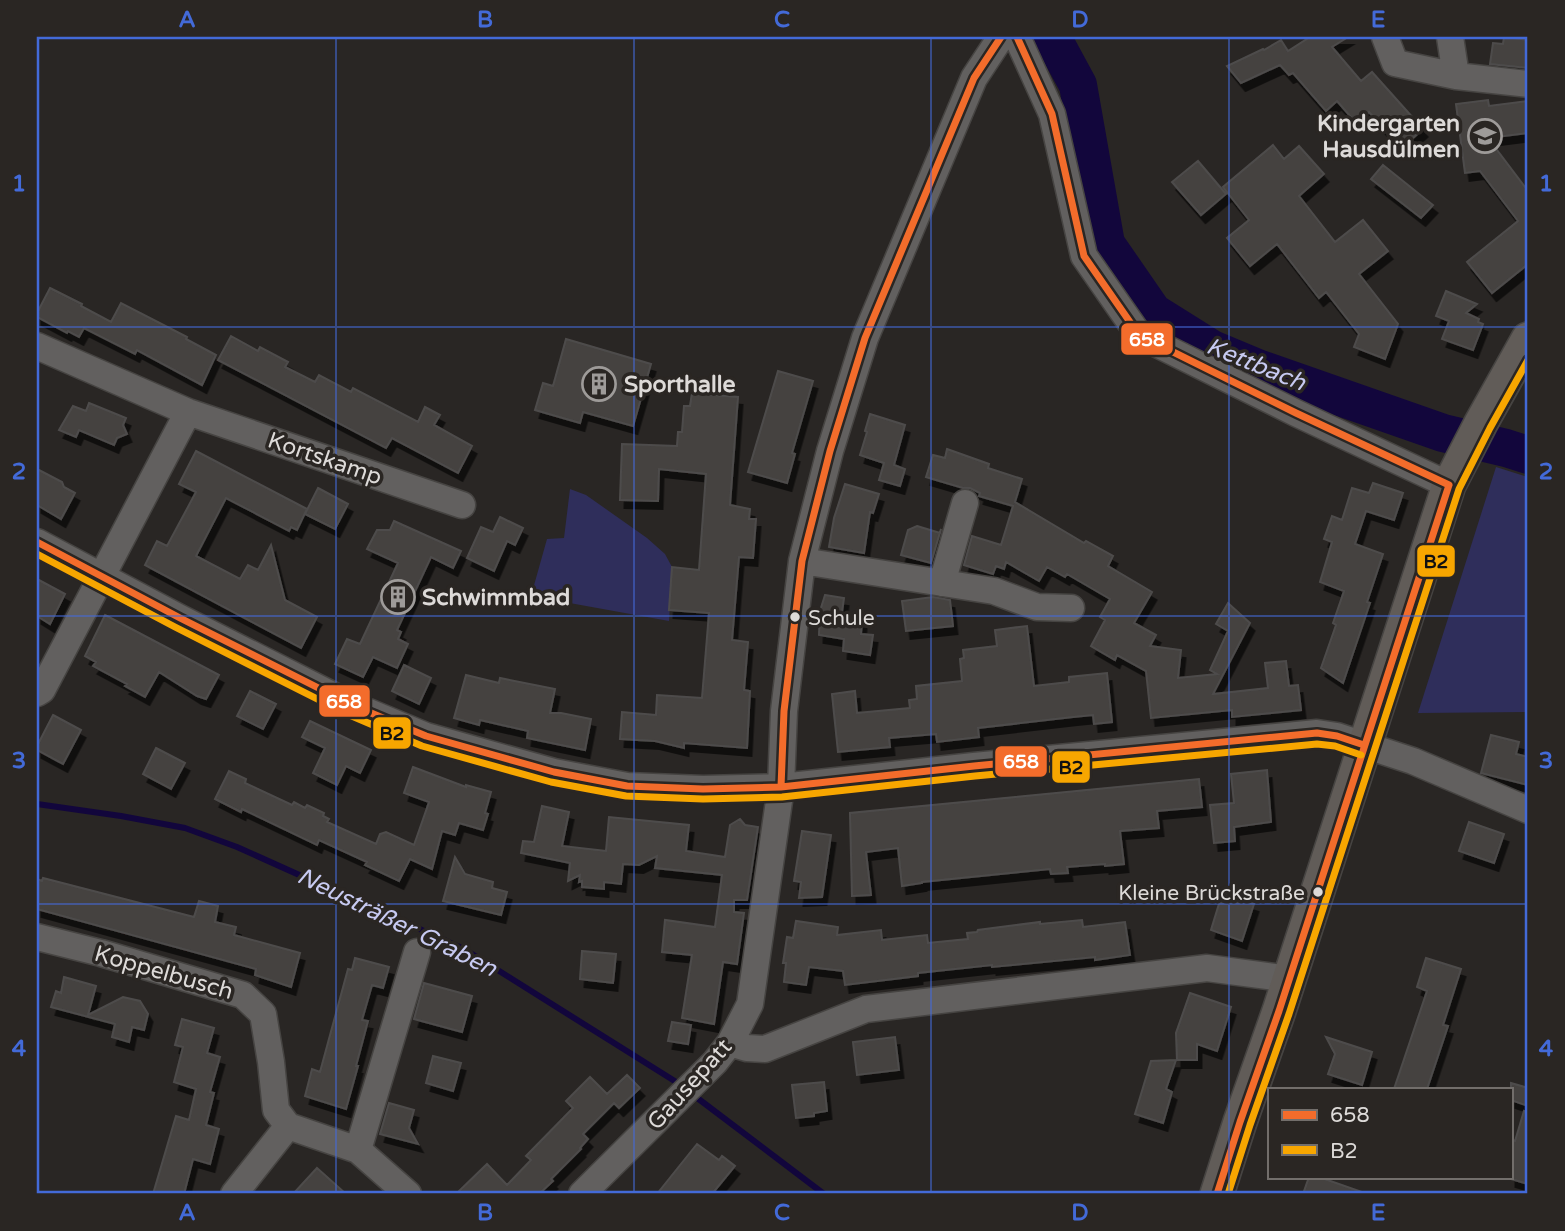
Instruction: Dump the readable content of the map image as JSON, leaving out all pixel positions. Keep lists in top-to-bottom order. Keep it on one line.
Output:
{"streets":{"street":["Kortskamp","Koppelbusch","Gausepatt"]},"water":["Kettbach","Neusträßer Graben"],"places":{"school or university":["Kindergarten Hausdülmen"],"building":["Sporthalle","Schwimmbad"],"other":["Schule","Kleine Brückstraße"]},"lines":["transit line 658","transit line B2"],"legend":["658","B2"],"grid":{"columns":["A","B","C","D","E"],"rows":["1","2","3","4"]}}
